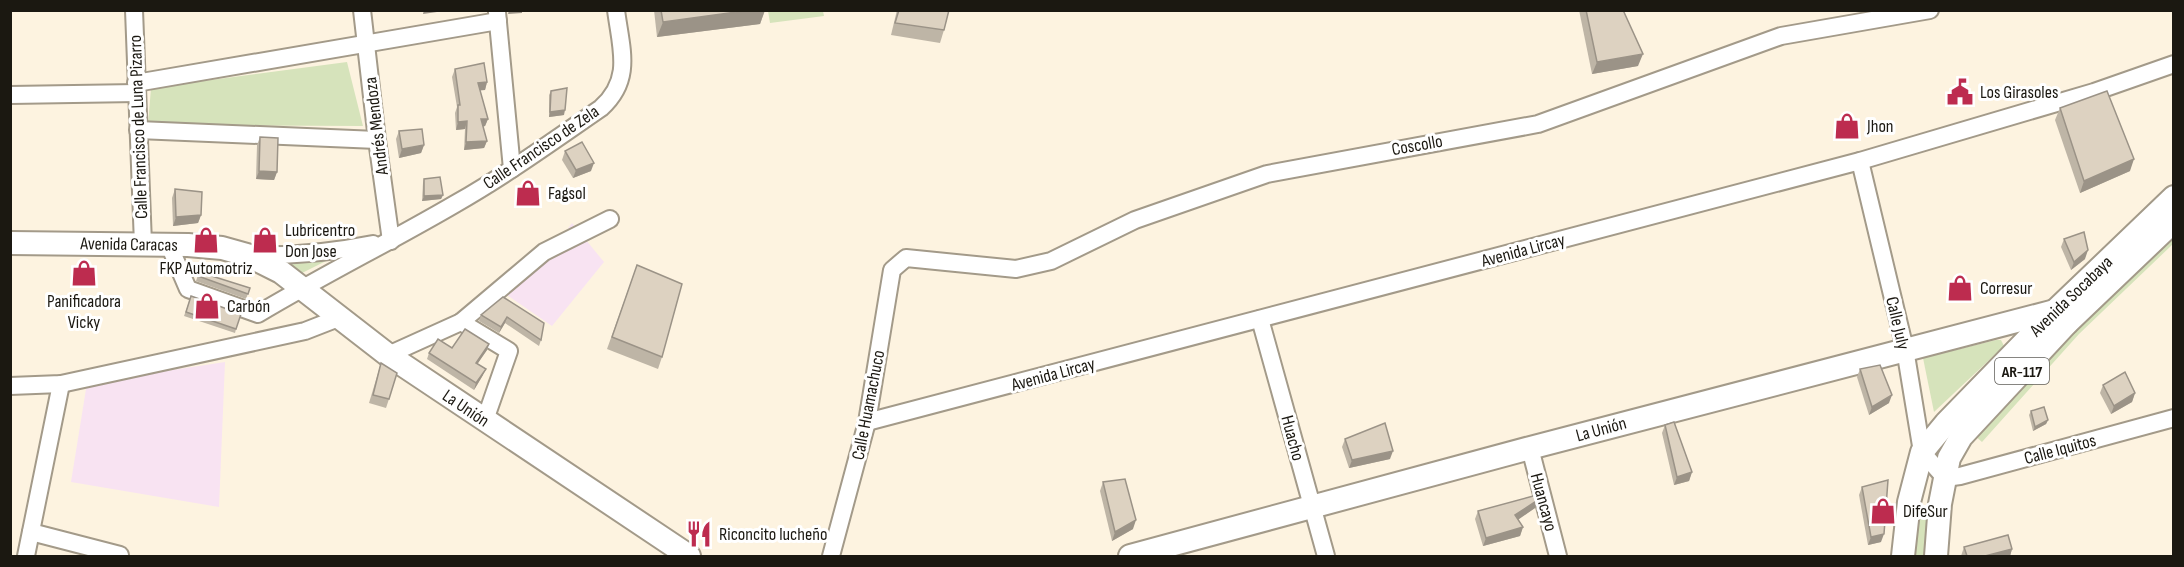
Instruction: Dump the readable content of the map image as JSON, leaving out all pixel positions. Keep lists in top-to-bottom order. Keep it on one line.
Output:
{"streets":{"main road":["Avenida Caracas","Avenida Socabaya","AR-117","La Unión"],"street":["Andrés Mendoza","Calle Francisco de Luna Pizarro","Coscollo","Calle Francisco de Zela","Avenida Lircay","Calle July","Calle Huamachuco","Huacho","Calle Iquitos","Huancayo"]},"crossings":[["Andrés Mendoza","Calle Francisco de Zela"],["Calle Francisco de Luna Pizarro","Avenida Caracas"],["Coscollo","Calle Huamachuco"],["Calle Francisco de Zela","Avenida Caracas"],["Calle Francisco de Zela","La Unión"],["Avenida Caracas","La Unión"],["Avenida Lircay","Calle July"],["Avenida Lircay","Calle Huamachuco"],["Avenida Lircay","Huacho"],["Avenida Socabaya","Calle July"],["Avenida Socabaya","La Unión"],["Avenida Socabaya","Calle Iquitos"],["Calle July","La Unión"],["La Unión","Huacho"],["La Unión","Huancayo"]],"places":{"public building":["Los Girasoles"],"shop":["Jhon","Fagsol","FKP Automotriz","Lubricentro Don Jose","Panificadora Vicky","Corresur","Carbón","DifeSur"],"restaurant":["Riconcito lucheño"]}}
